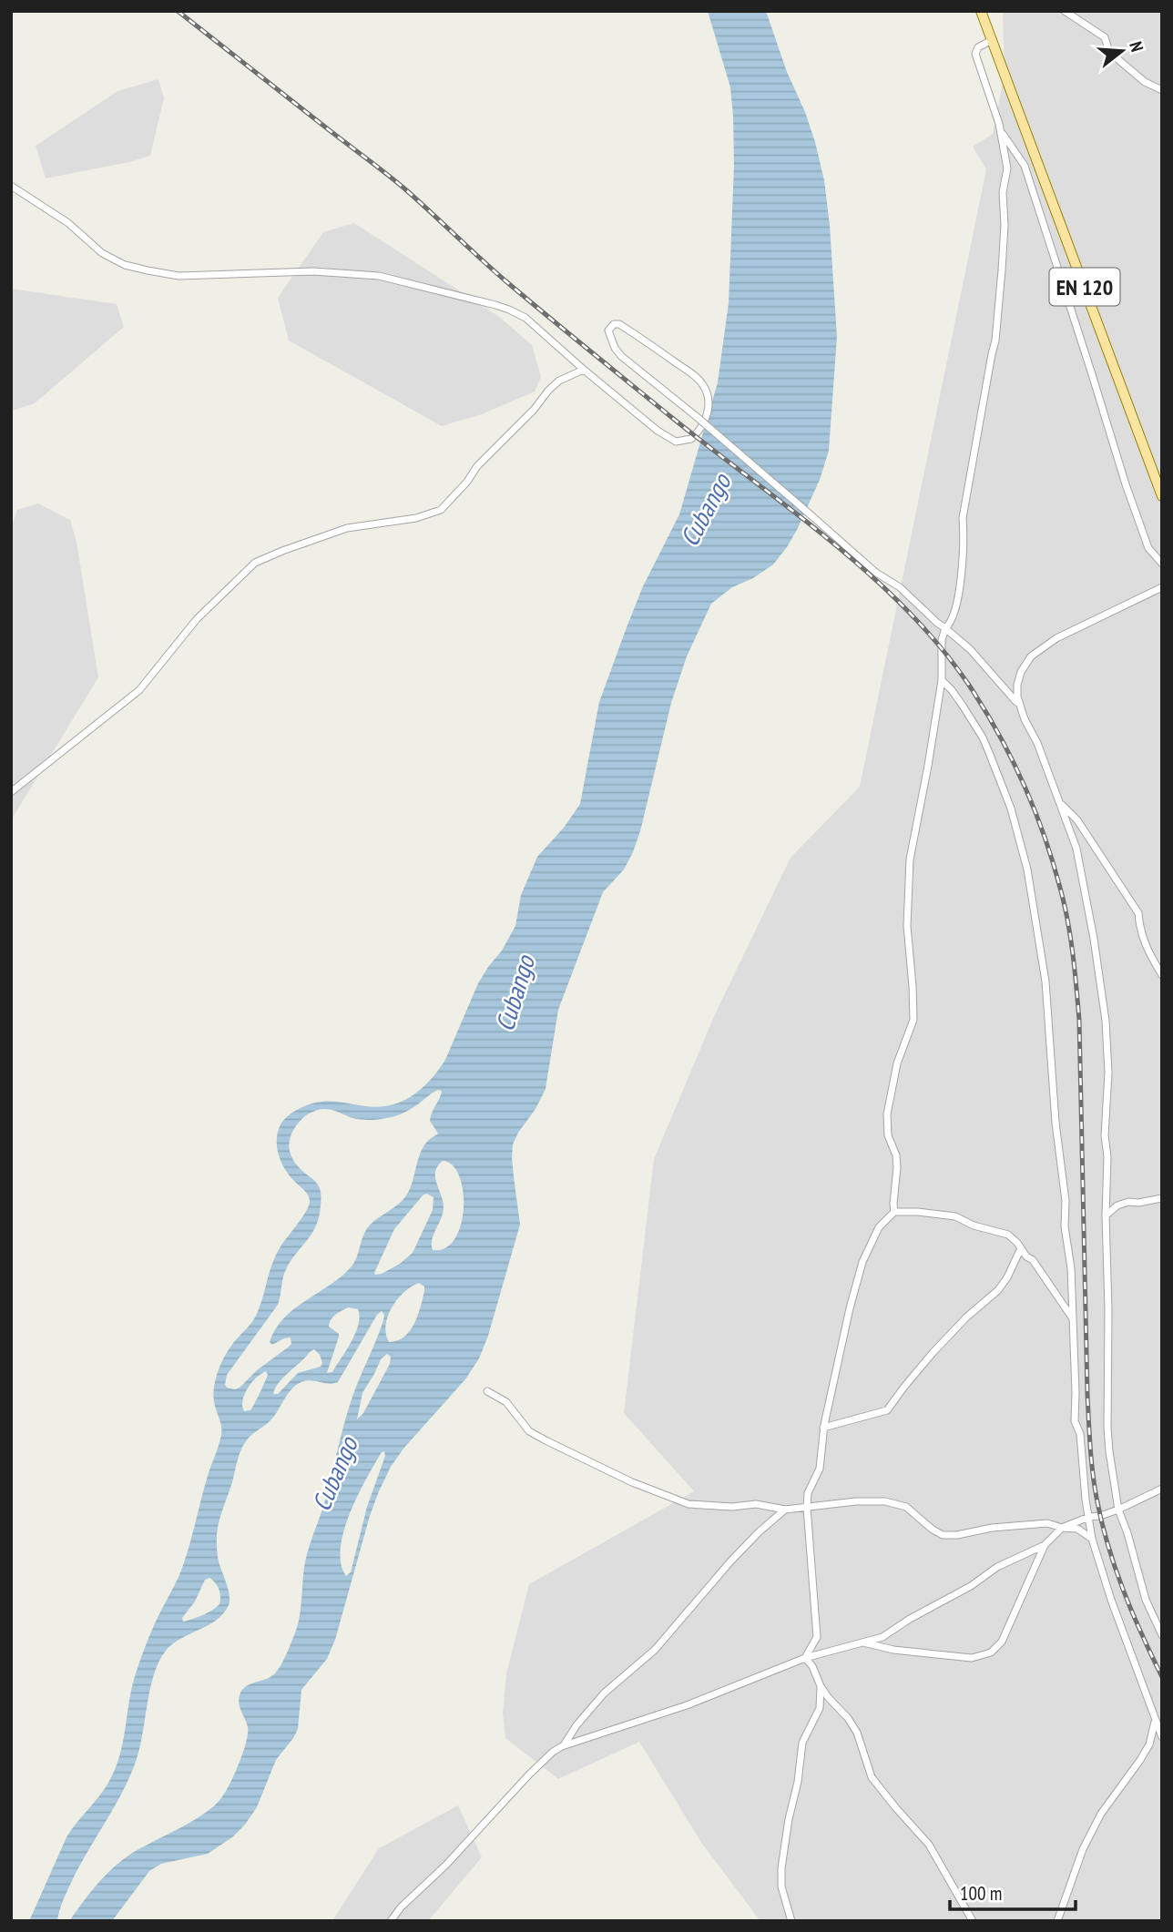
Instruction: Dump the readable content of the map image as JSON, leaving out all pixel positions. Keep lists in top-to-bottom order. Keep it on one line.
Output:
{"streets":{"main road":["EN 120"]},"water":["Cubango"],"scale_bar":"100 m","north":"right"}
